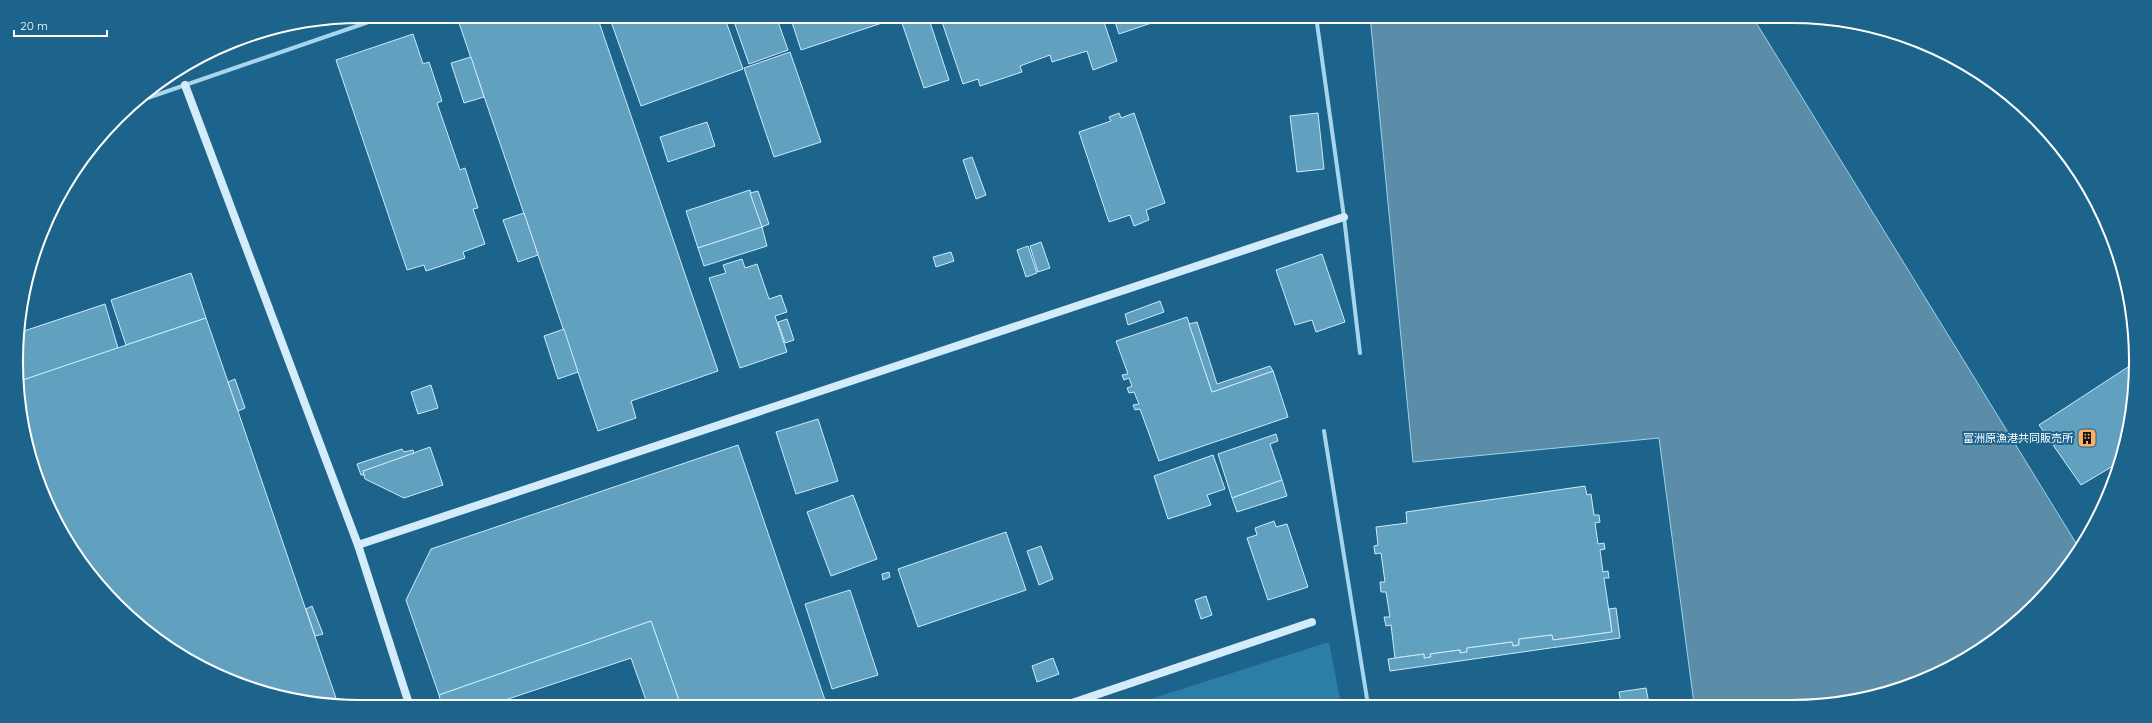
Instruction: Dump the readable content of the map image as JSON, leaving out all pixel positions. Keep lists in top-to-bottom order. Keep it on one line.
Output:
{"places":{"building":["富洲原漁港共同販売所"]},"scale_bar":"20 m"}
